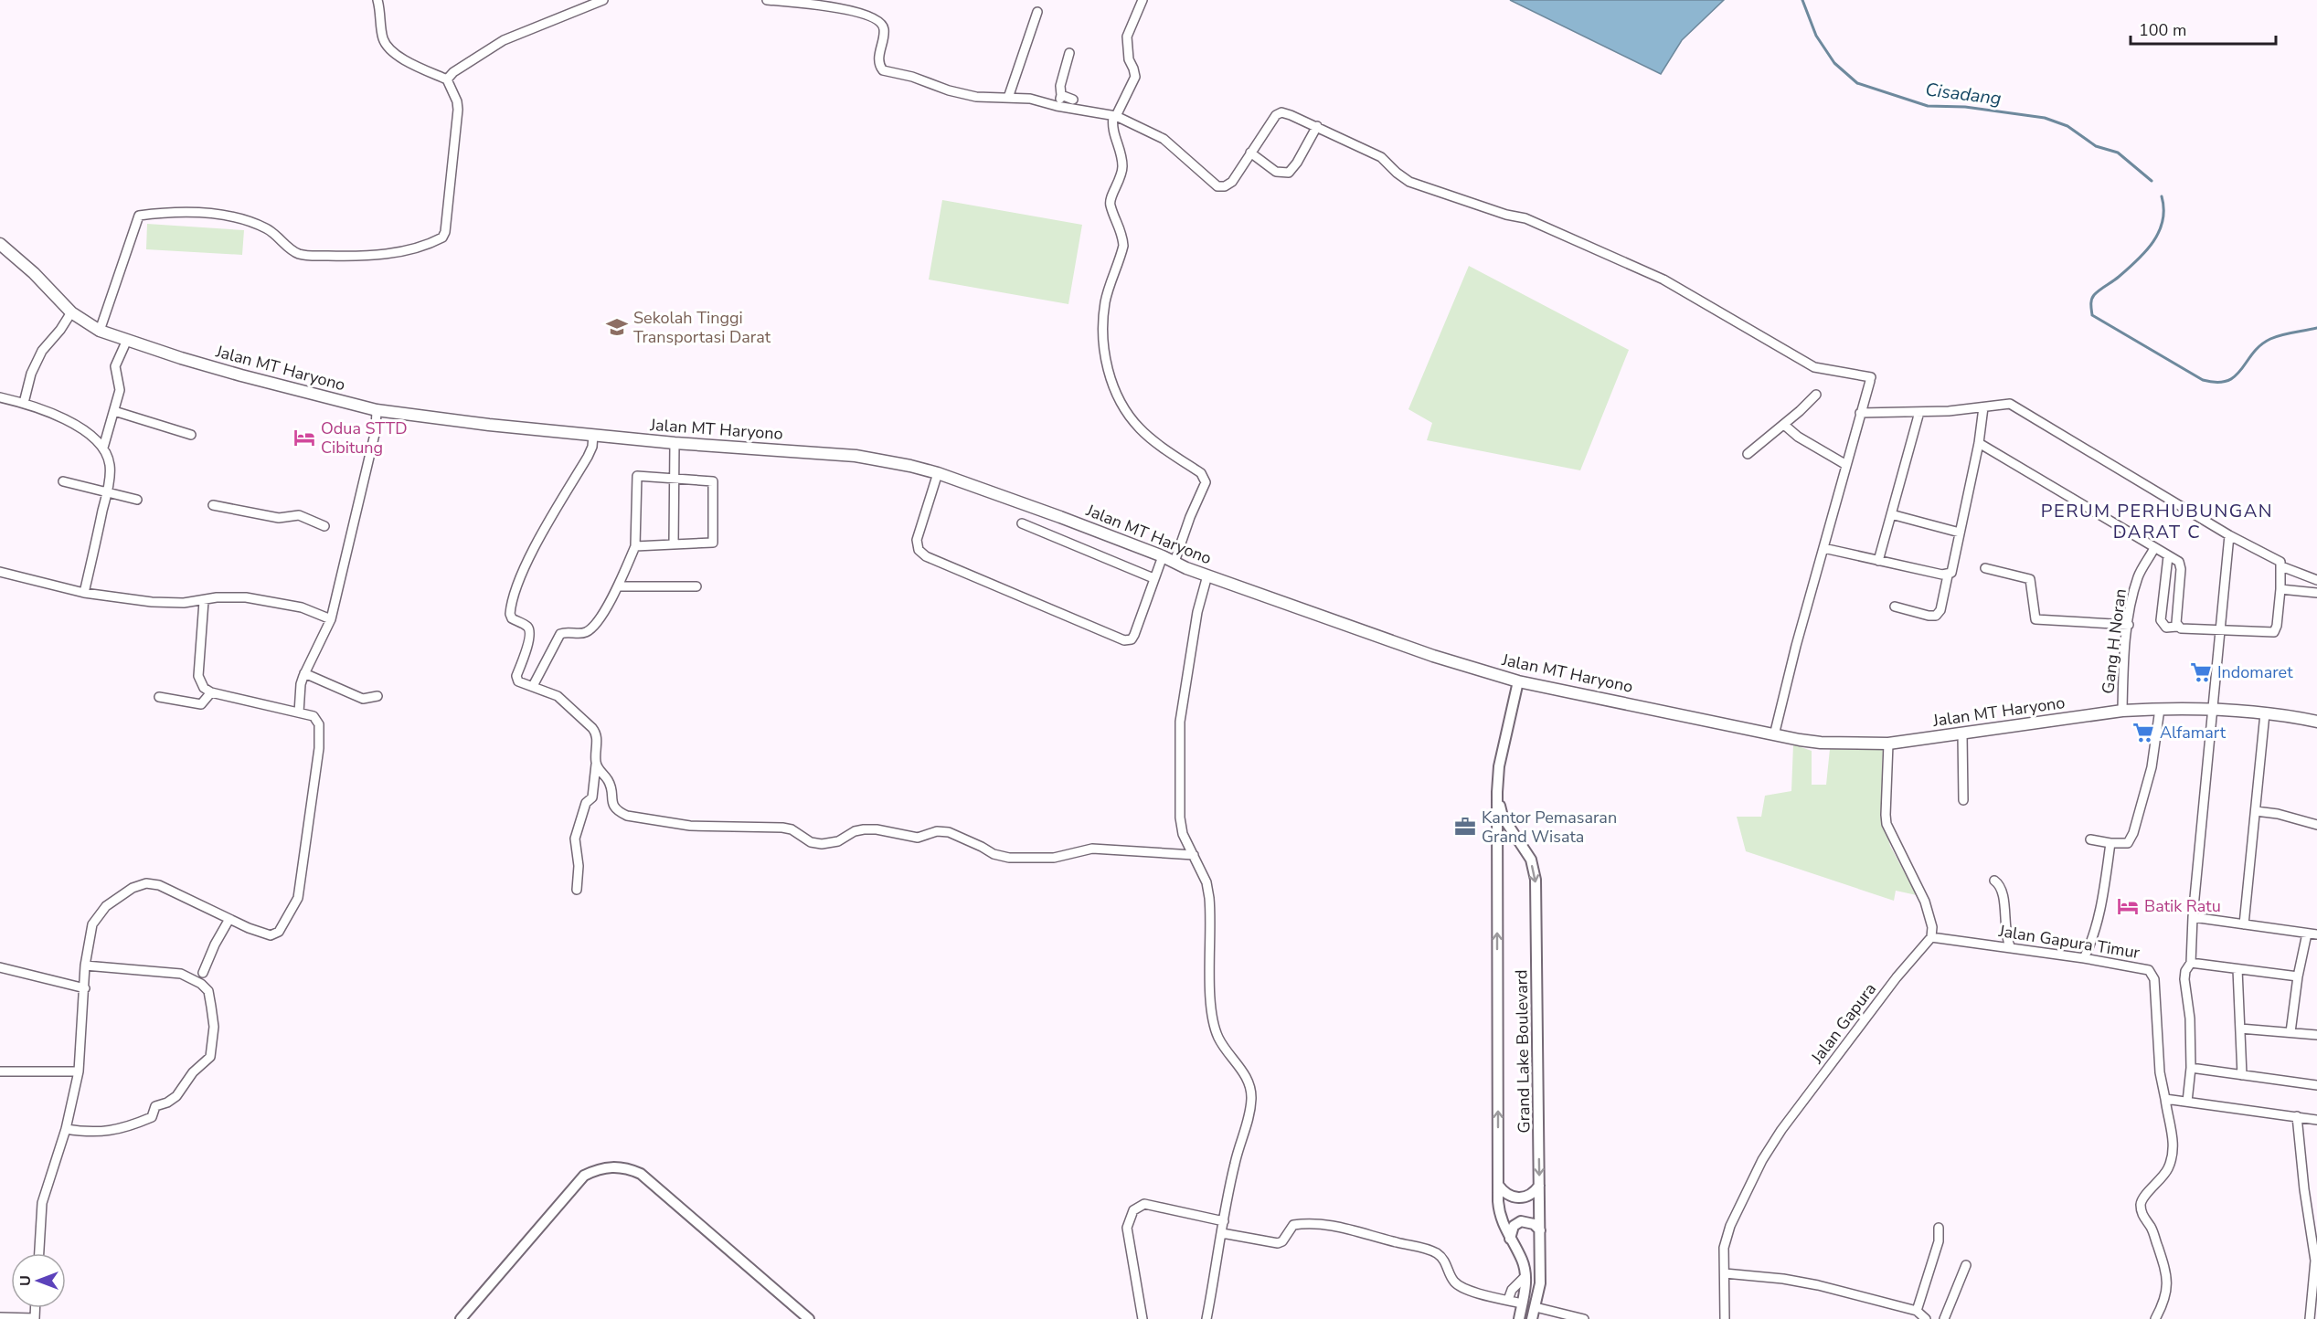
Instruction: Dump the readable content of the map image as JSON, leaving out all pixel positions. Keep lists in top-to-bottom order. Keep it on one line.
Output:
{"streets":{"main road":["Jalan MT Haryono"],"street":["Gang H Noran","Jalan Gapura Timur","Jalan Gapura","Grand Lake Boulevard"]},"crossings":[["Jalan MT Haryono","Gang H Noran"],["Jalan MT Haryono","Grand Lake Boulevard"],["Jalan Gapura Timur","Jalan Gapura"]],"districts":["PERUM PERHUBUNGAN DARAT C"],"water":["Cisadang"],"places":{"school or university":["Sekolah Tinggi Transportasi Darat"],"hotel":["Odua STTD Cibitung","Batik Ratu"],"supermarket":["Indomaret","Alfamart"],"office":["Kantor Pemasaran Grand Wisata"]},"scale_bar":"100 m","north":"left"}
